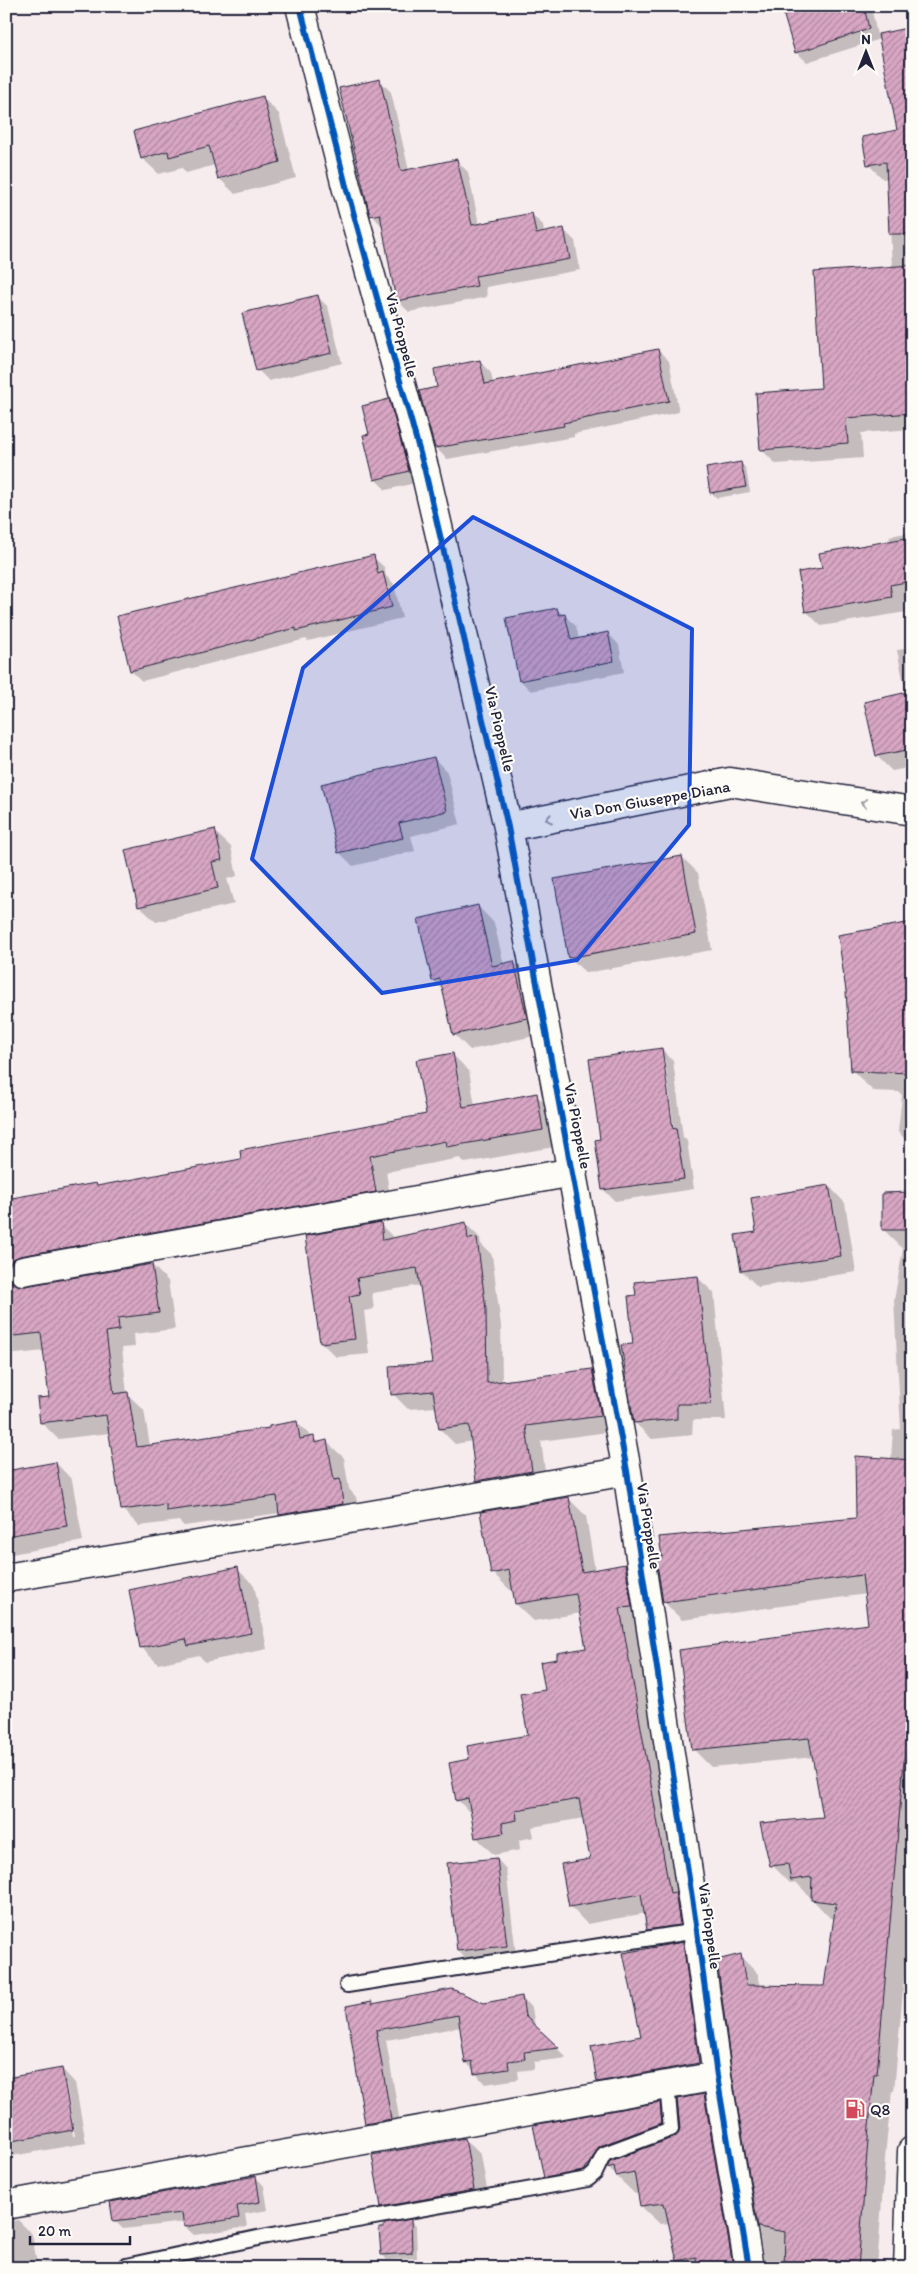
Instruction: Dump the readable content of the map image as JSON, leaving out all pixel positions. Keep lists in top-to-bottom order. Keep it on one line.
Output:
{"streets":{"street":["Via Pioppelle","Via Don Giuseppe Diana"]},"crossings":[["Via Pioppelle","Via Don Giuseppe Diana"]],"one_way":["Via Don Giuseppe Diana"],"places":{"fuel station":["Q8"]},"scale_bar":"20 m","north":"top"}
